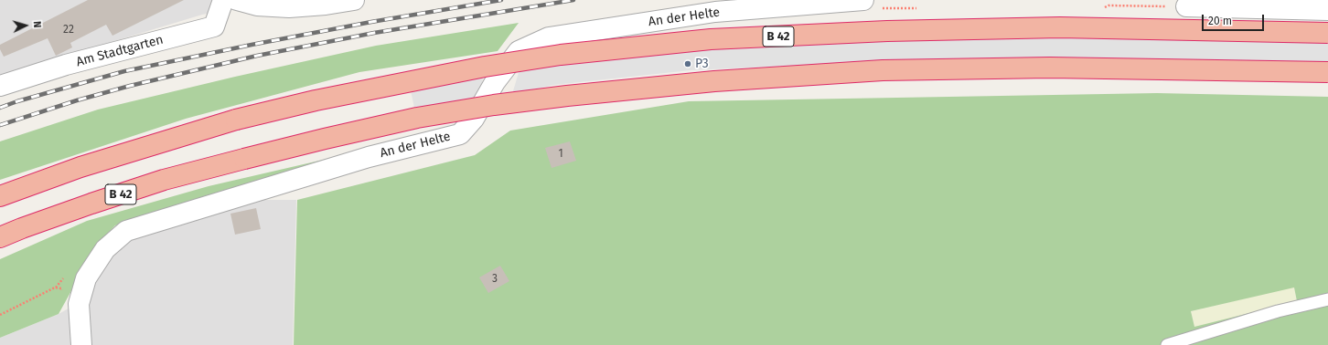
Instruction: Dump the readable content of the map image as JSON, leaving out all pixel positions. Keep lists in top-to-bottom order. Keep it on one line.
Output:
{"streets":{"highway":["B 42"],"street":["An der Helte","Am Stadtgarten"]},"places":["P3"],"house_numbers":["22","1","3"],"scale_bar":"20 m","north":"right"}
